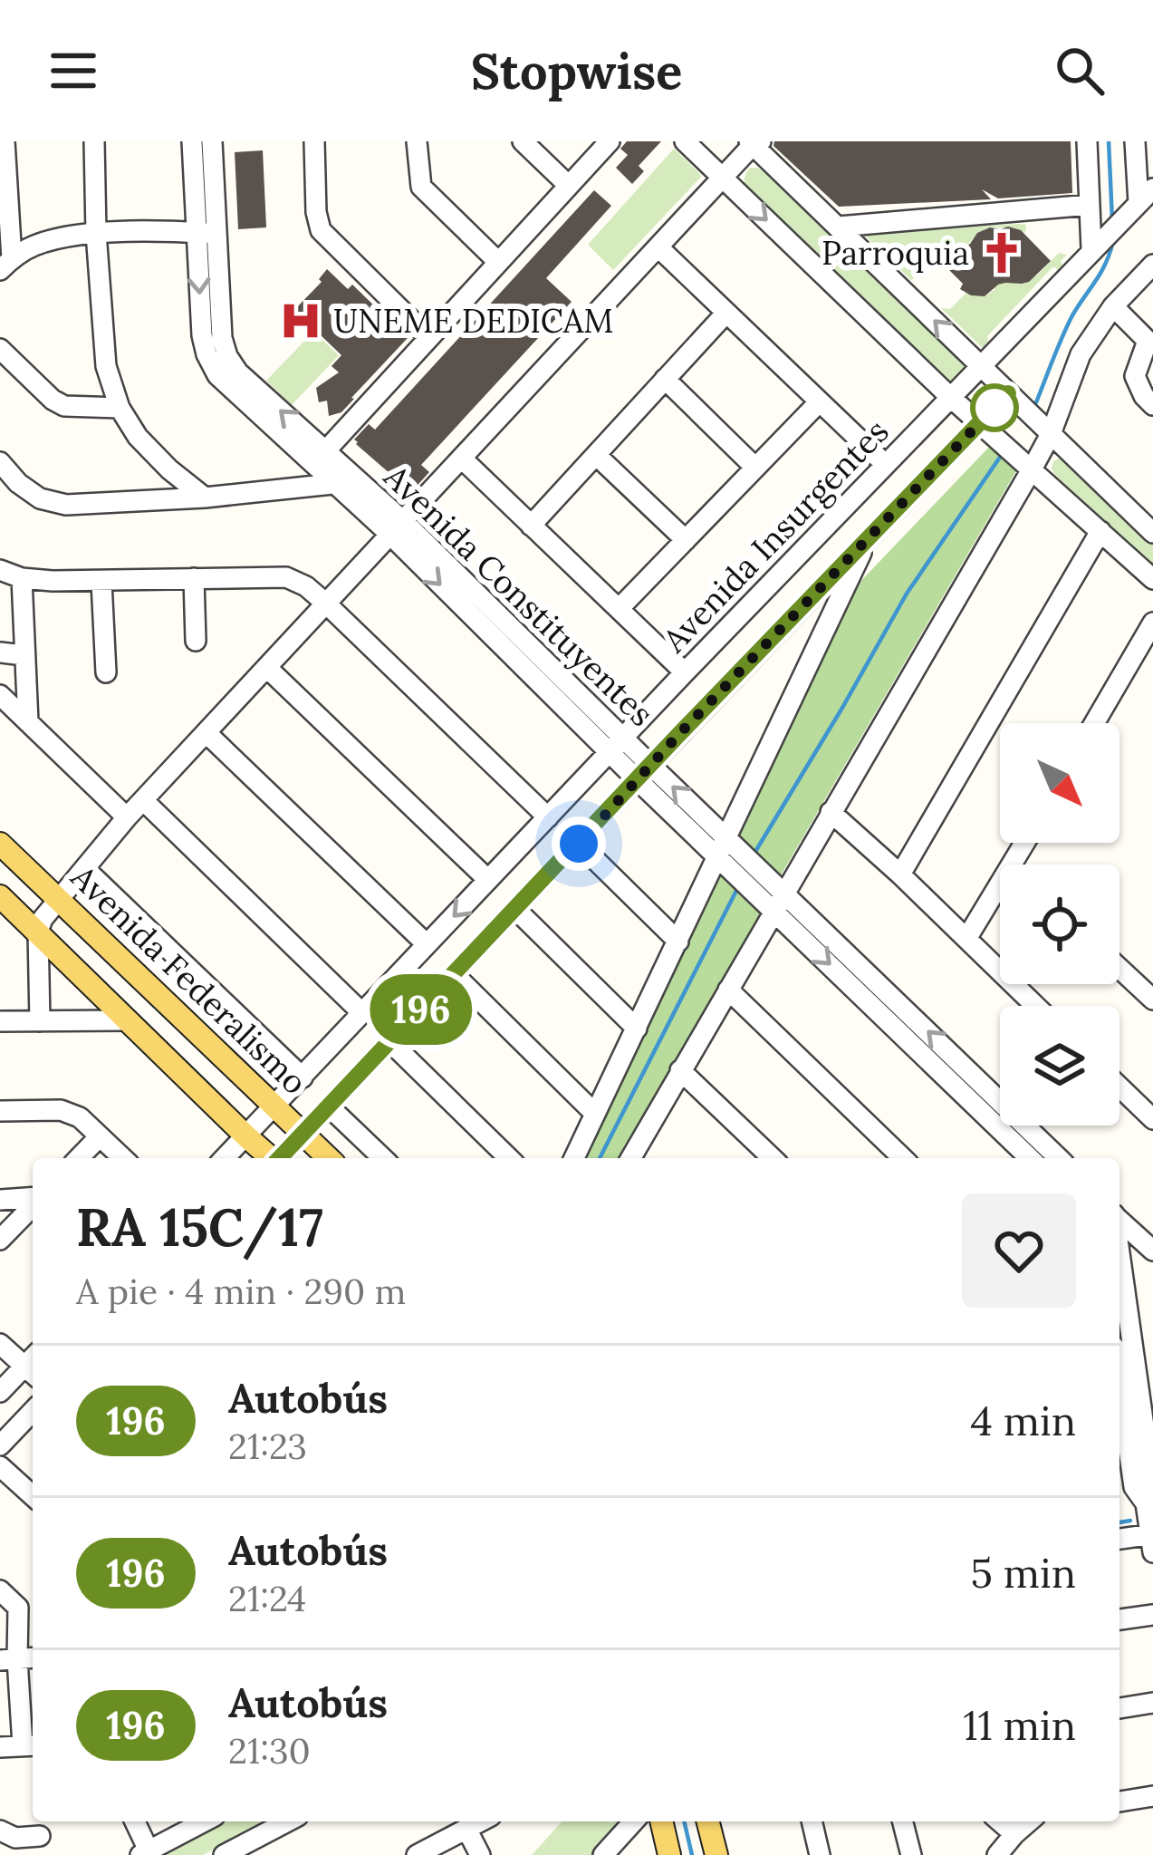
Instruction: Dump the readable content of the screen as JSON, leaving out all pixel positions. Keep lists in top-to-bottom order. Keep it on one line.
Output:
{"streets":{"main road":["Avenida Federalismo"],"street":["Avenida Insurgentes","Avenida Constituyentes"]},"crossings":[["Avenida Insurgentes","Avenida Constituyentes"],["Avenida Insurgentes","Avenida Federalismo"]],"places":{"church":["Parroquia"],"hospital":["UNEME DEDICAM"]},"lines":["bus line 196"],"north":"bottom right","page":{"header":"Stopwise","on_map":"196","heading":["RA 15C/17","A pie · 4 min · 290 m"],"list":[{"mark":"196","name":"Autobús","note":"21:23","value":"4 min"},{"mark":"196","name":"Autobús","note":"21:24","value":"5 min"},{"mark":"196","name":"Autobús","note":"21:30","value":"11 min"}]}}
